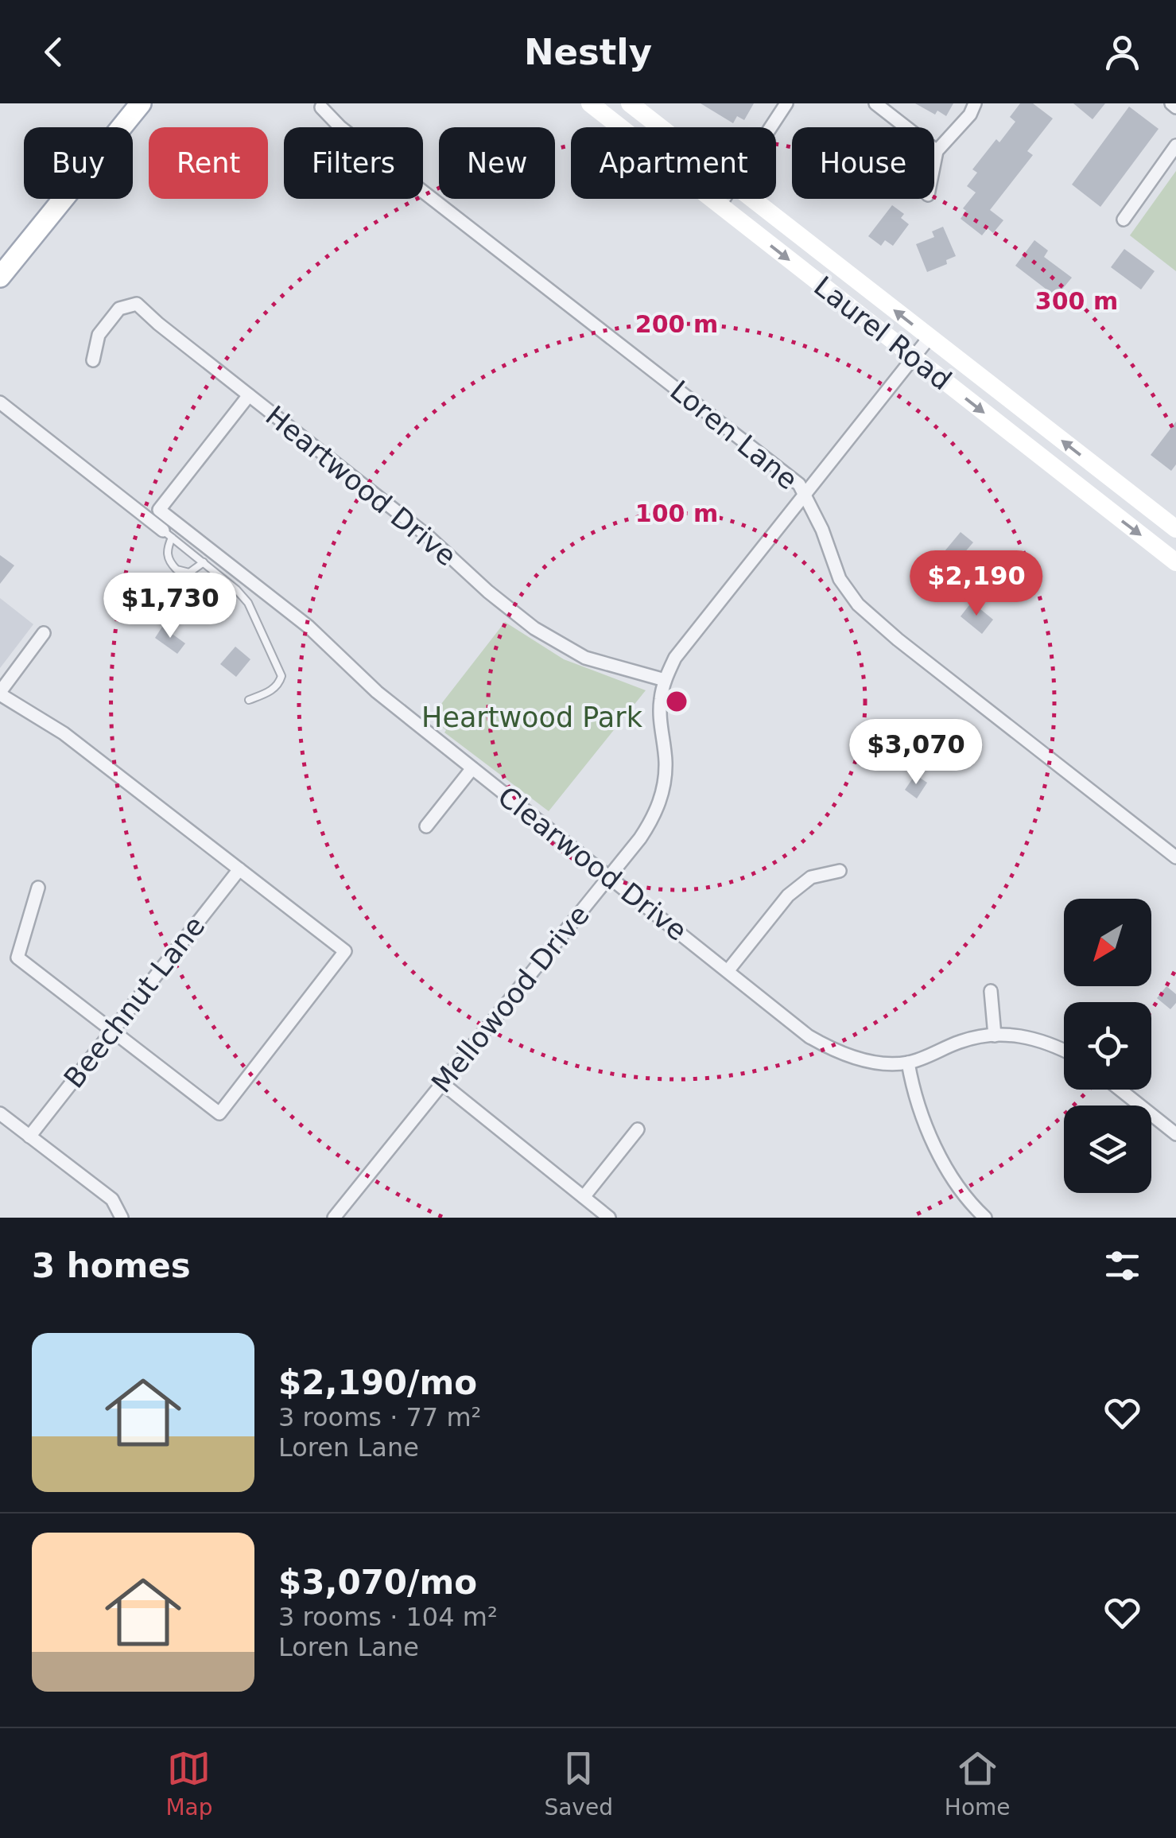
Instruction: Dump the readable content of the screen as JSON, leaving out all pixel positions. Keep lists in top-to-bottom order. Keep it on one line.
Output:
{"streets":{"main road":["Laurel Road"],"street":["Loren Lane","Heartwood Drive","Clearwood Drive","Mellowood Drive","Beechnut Lane"]},"crossings":[["Laurel Road","Mellowood Drive"],["Loren Lane","Mellowood Drive"],["Heartwood Drive","Clearwood Drive"],["Heartwood Drive","Mellowood Drive"],["Clearwood Drive","Mellowood Drive"]],"parks":["Heartwood Park"],"north":"bottom left","page":{"header":"Nestly","chip":["Buy","Rent","Filters","New","Apartment","House"],"price":["$2,190","$1,730","$3,070"],"heading":"3 homes","list":[{"name":"$2,190/mo","note":"3 rooms · 77 m² · Loren Lane"},{"name":"$3,070/mo","note":"3 rooms · 104 m² · Loren Lane"}],"tabs":["Map","Saved","Home"]},"rings":["300 m","200 m","100 m"]}
